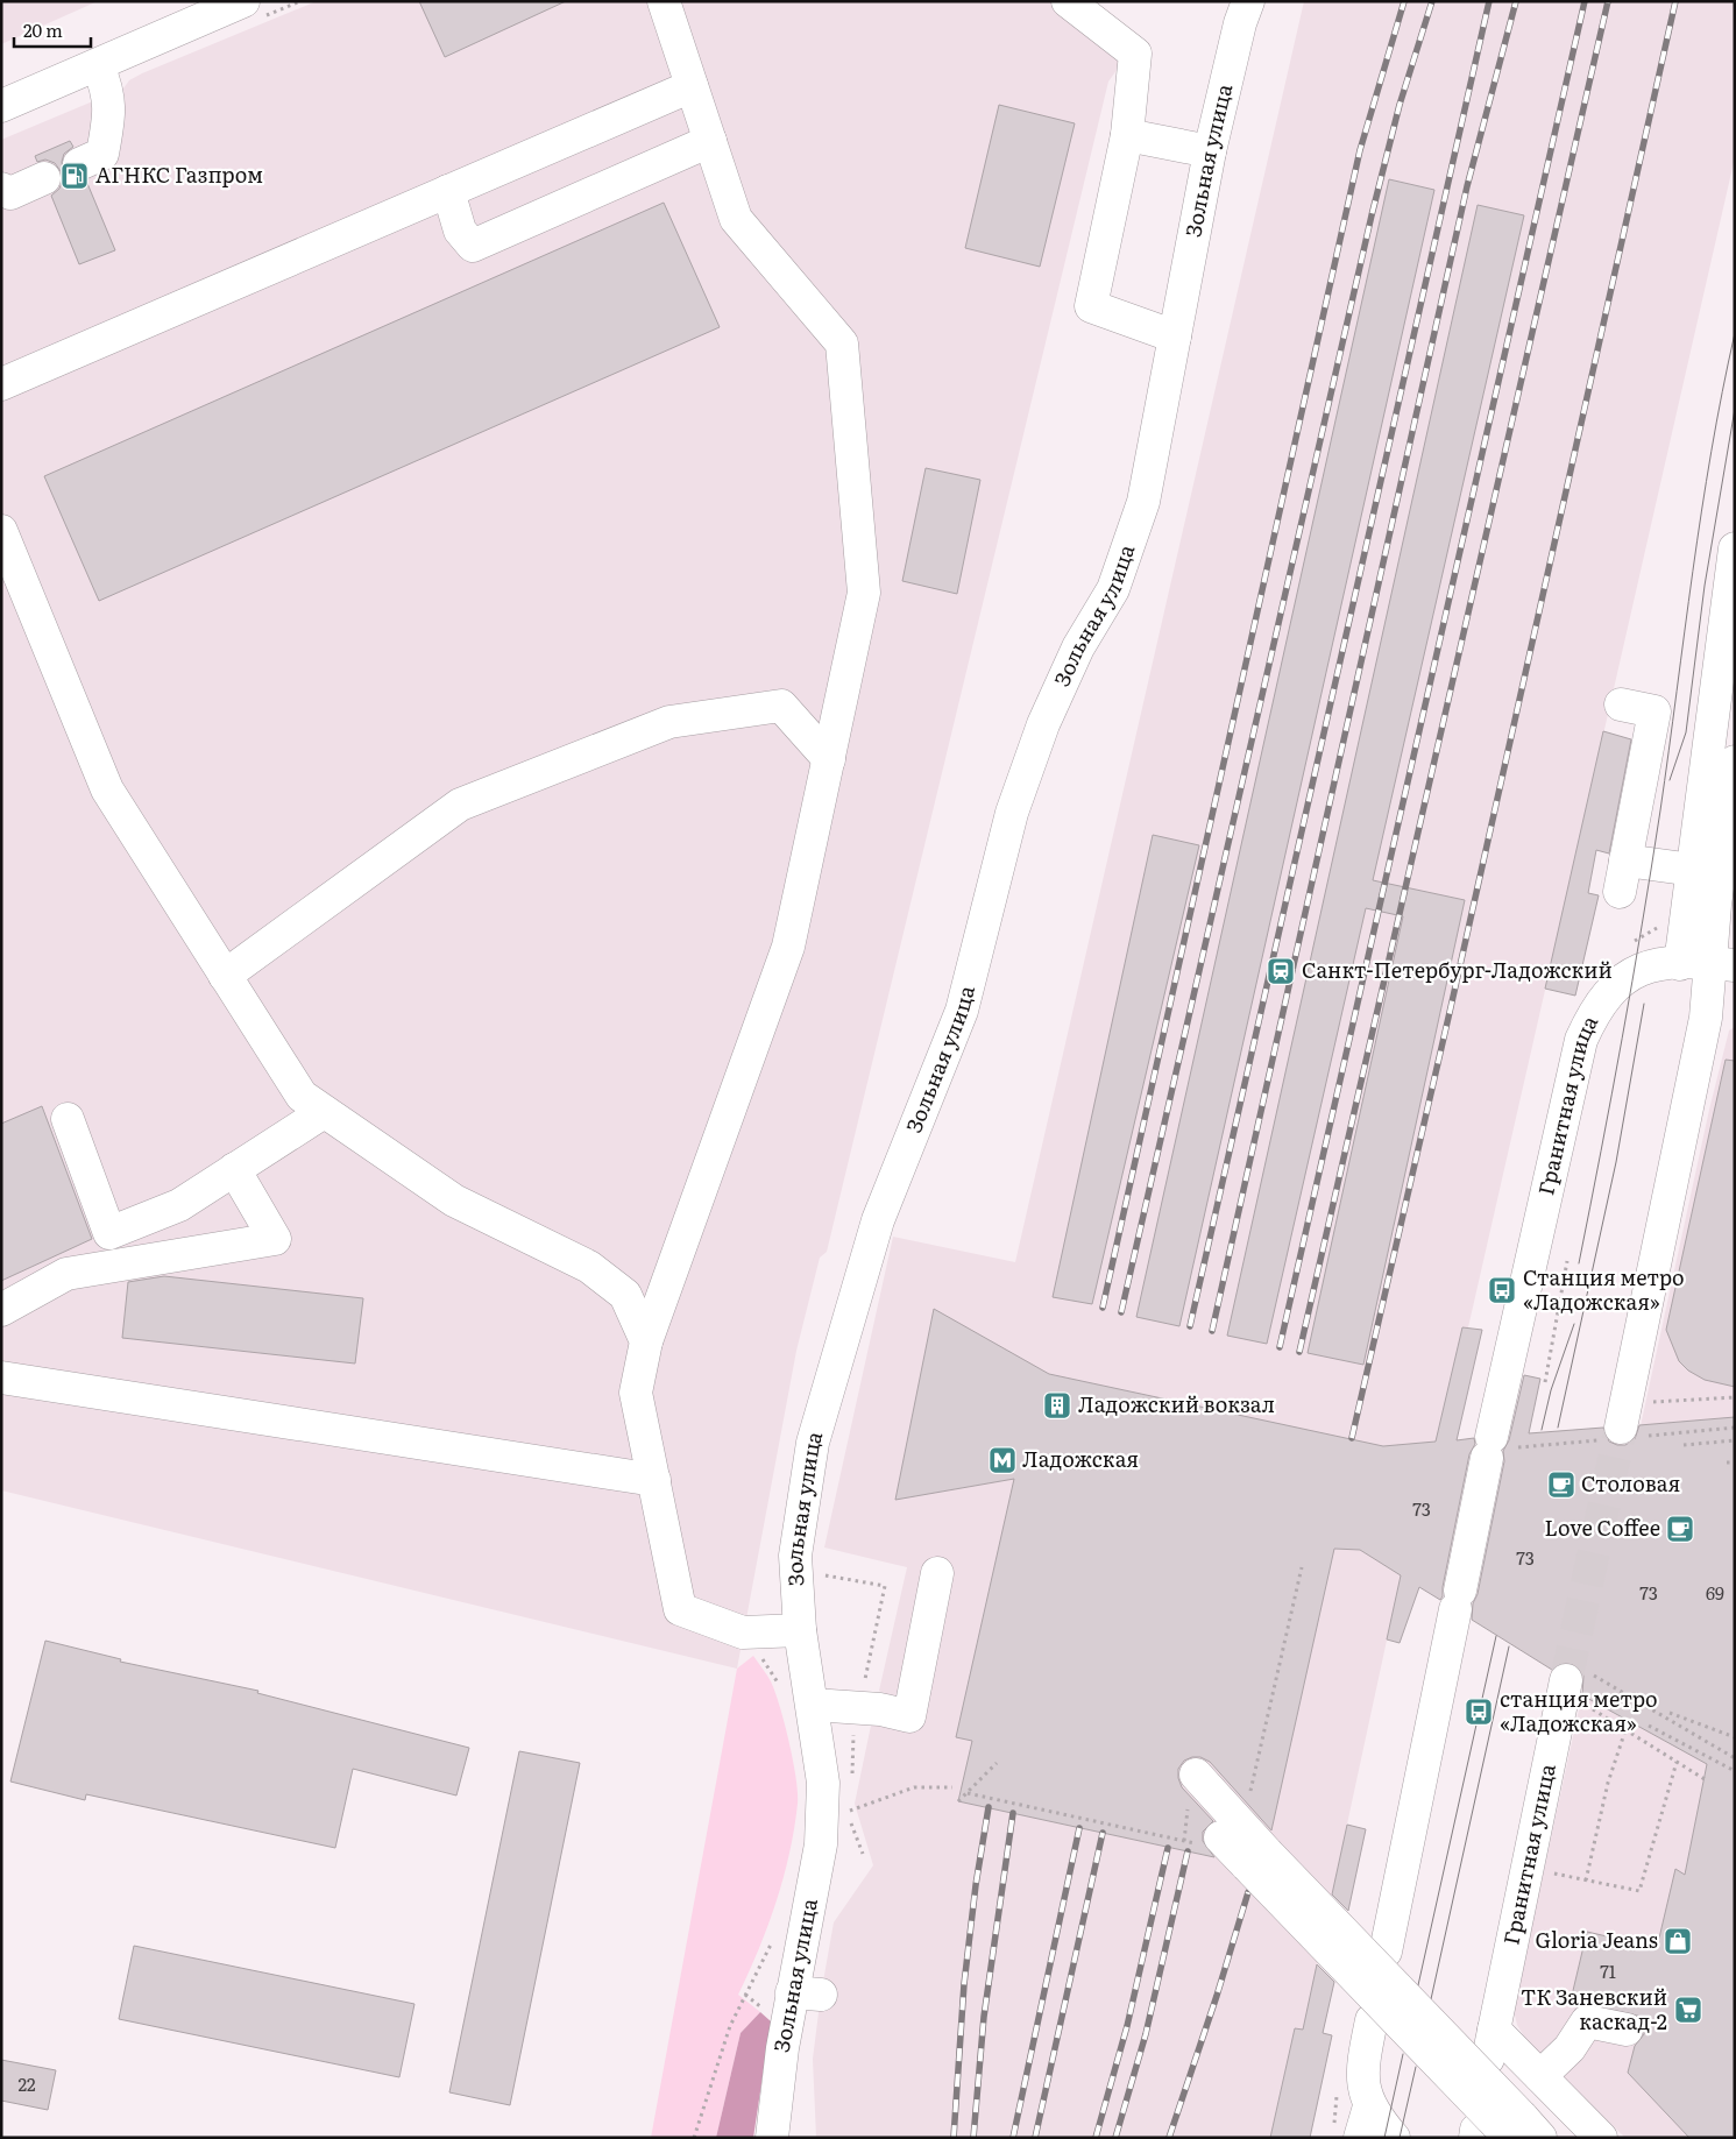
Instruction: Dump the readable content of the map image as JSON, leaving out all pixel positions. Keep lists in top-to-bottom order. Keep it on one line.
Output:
{"streets":{"street":["Зольная улица","Гранитная улица"]},"places":{"fuel station":["АГНКС Газпром"],"station":["Санкт-Петербург-Ладожский"],"bus stop":["Станция метро «Ладожская»","станция метро «Ладожская»"],"building":["Ладожский вокзал"],"metro station":["Ладожская"],"cafe":["Столовая","Love Coffee"],"shop":["Gloria Jeans"],"supermarket":["ТК Заневский каскад-2"]},"house_numbers":["73","73","73","69","71","22"],"scale_bar":"20 m"}
